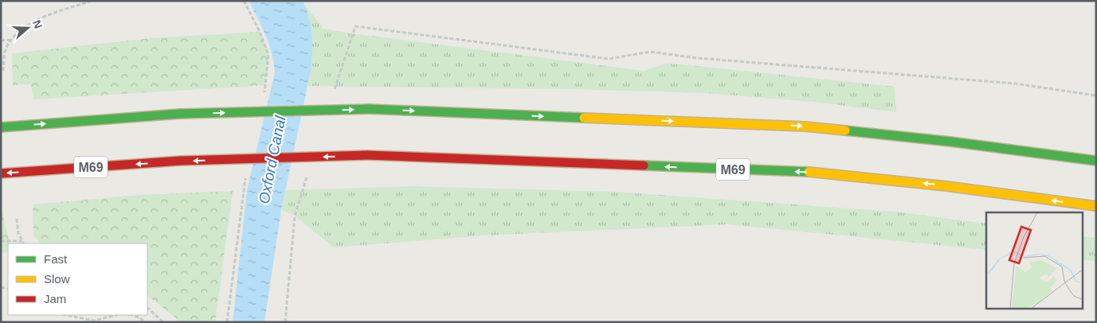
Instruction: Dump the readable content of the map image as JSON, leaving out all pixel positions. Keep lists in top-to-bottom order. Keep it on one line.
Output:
{"streets":{"highway":["M69"]},"water":["Oxford Canal"],"legend":["Fast","Slow","Jam"],"north":"right"}
